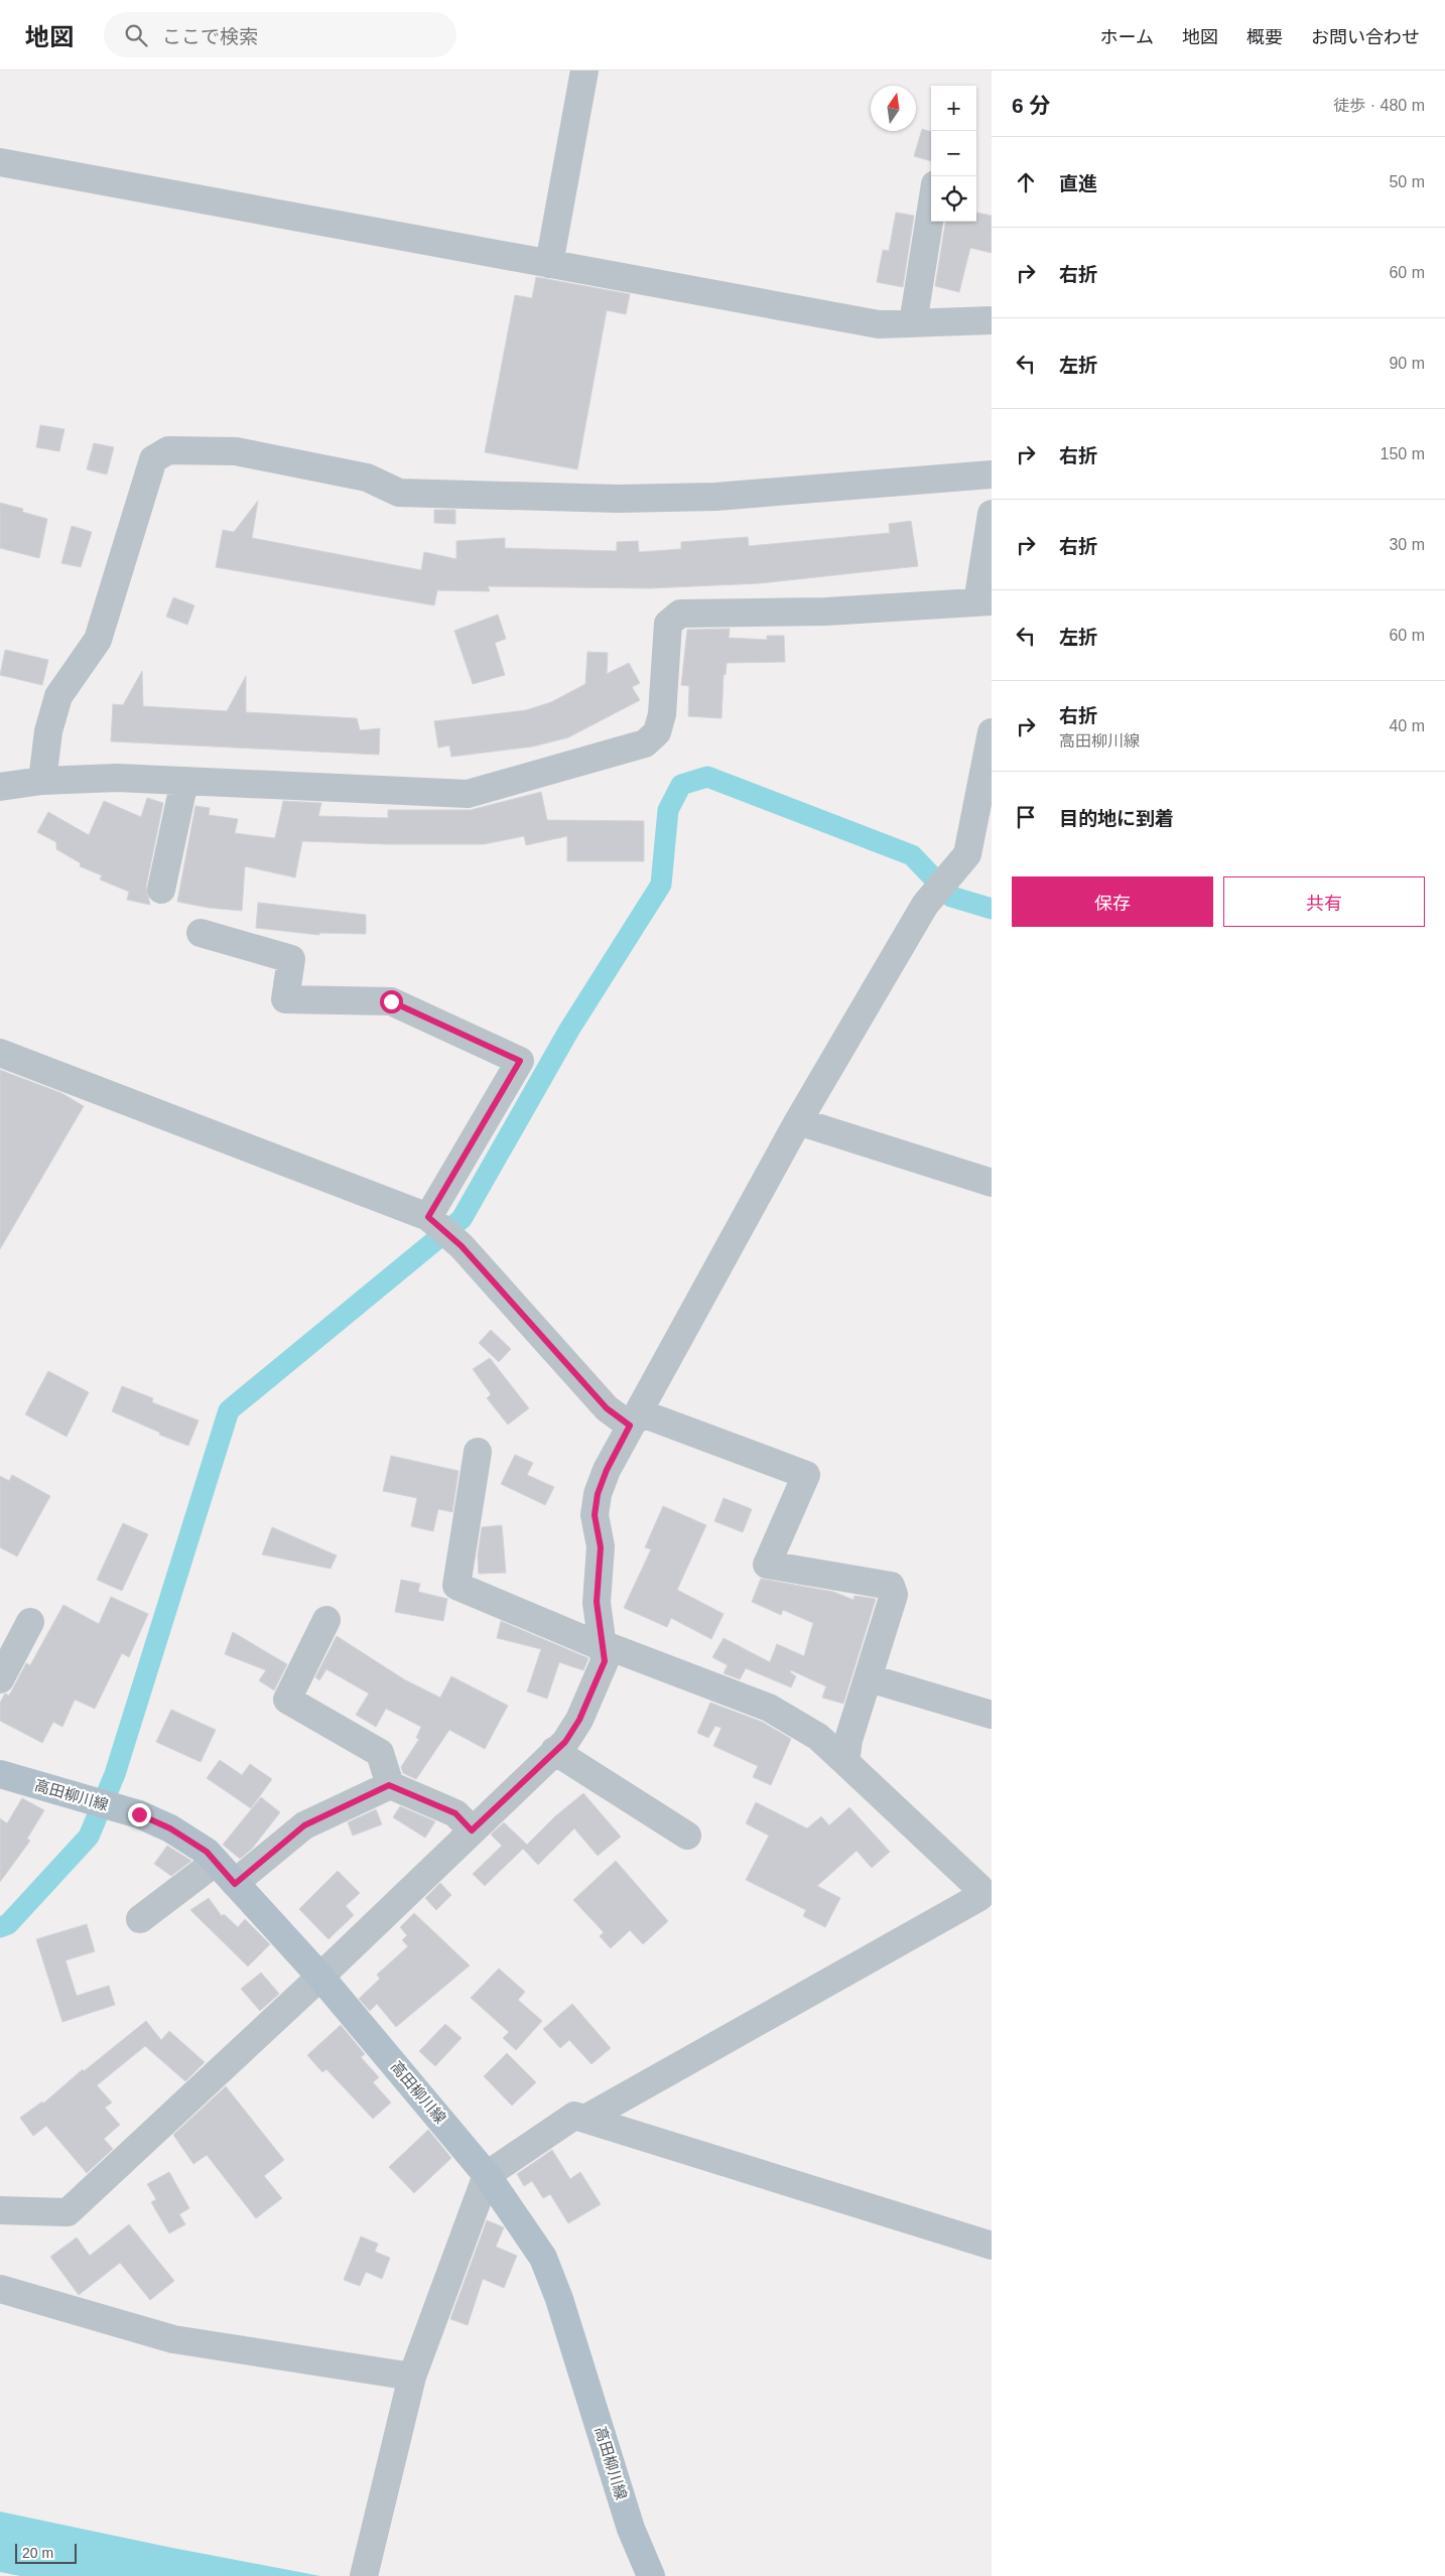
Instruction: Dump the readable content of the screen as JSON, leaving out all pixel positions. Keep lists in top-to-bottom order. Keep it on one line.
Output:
{"streets":{"main road":["高田柳川線"]},"scale_bar":"20 m","north":"top","page":{"header":"地図","search":"ここで検索","nav":["ホーム","地図","概要","お問い合わせ"],"heading":["6 分","徒歩 · 480 m"],"map_buttons":["+","−"],"list":[["直進","50 m"],["右折","60 m"],["左折","90 m"],["右折","150 m"],["右折","30 m"],["左折","60 m"],["右折","高田柳川線","40 m"],"目的地に到着"],"buttons":["保存","共有"],"scale":"20 m"}}
